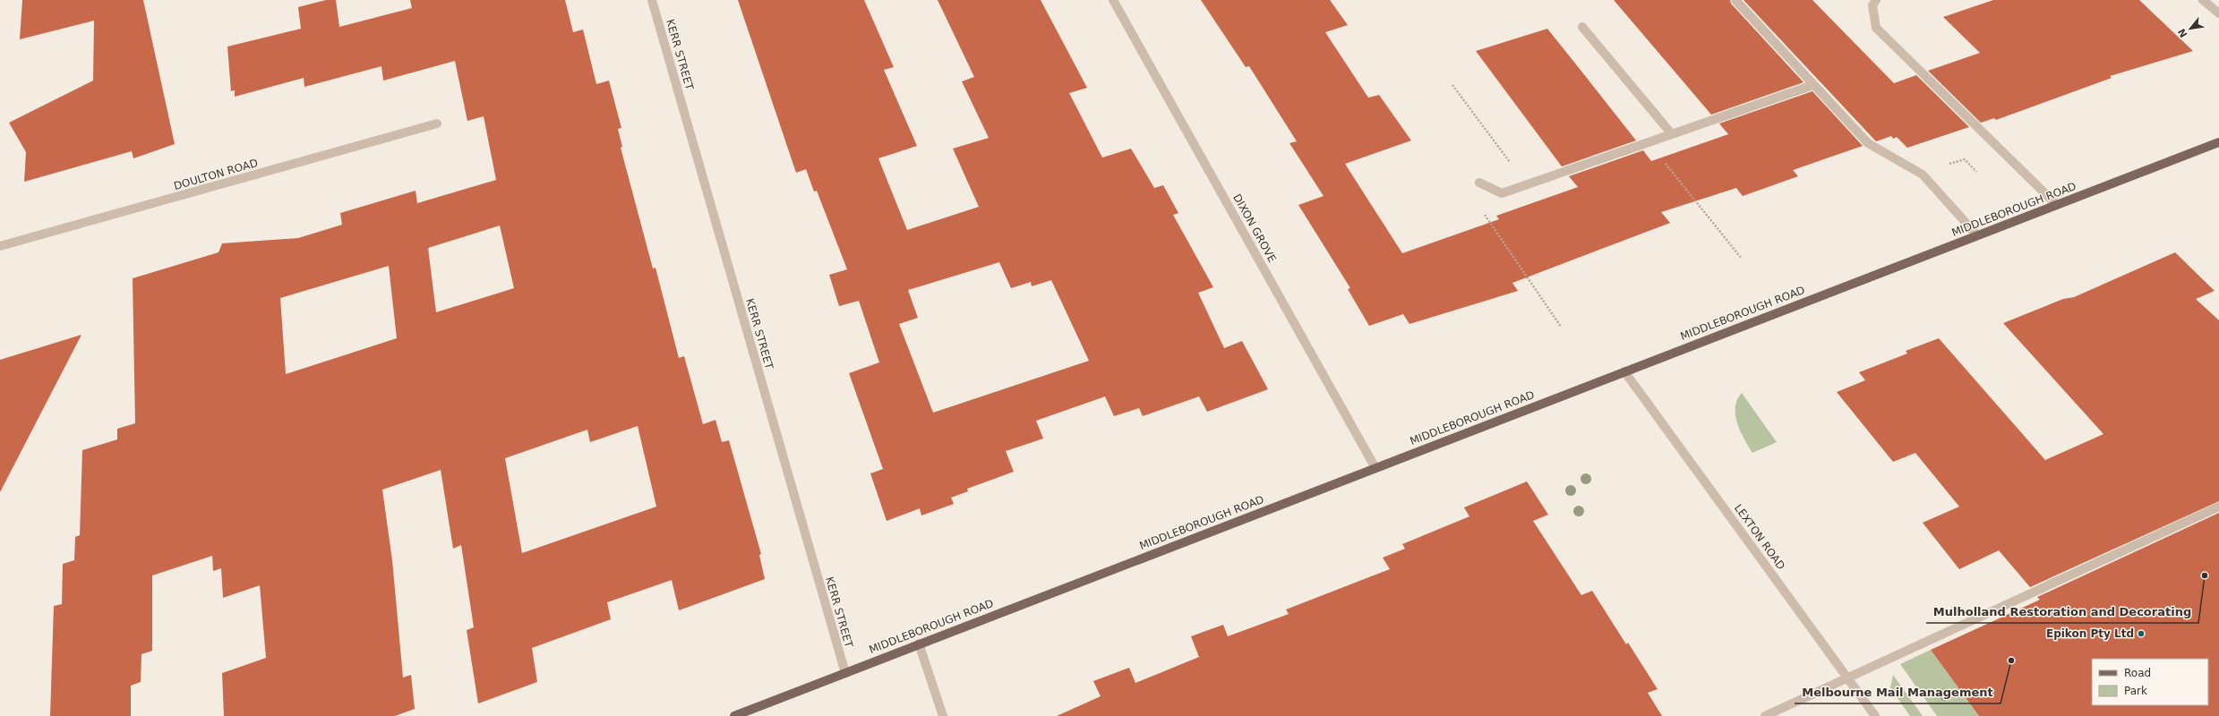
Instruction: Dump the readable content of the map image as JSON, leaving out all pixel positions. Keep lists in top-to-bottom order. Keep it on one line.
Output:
{"streets":{"main road":["MIDDLEBOROUGH ROAD"],"street":["KERR STREET","DOULTON ROAD","DIXON GROVE","LEXTON ROAD"]},"crossings":[["KERR STREET","MIDDLEBOROUGH ROAD"],["MIDDLEBOROUGH ROAD","DIXON GROVE"],["MIDDLEBOROUGH ROAD","LEXTON ROAD"]],"places":["Mulholland Restoration and Decorating","Epikon Pty Ltd","Melbourne Mail Management"],"legend":["Road","Park"],"north":"bottom left"}
